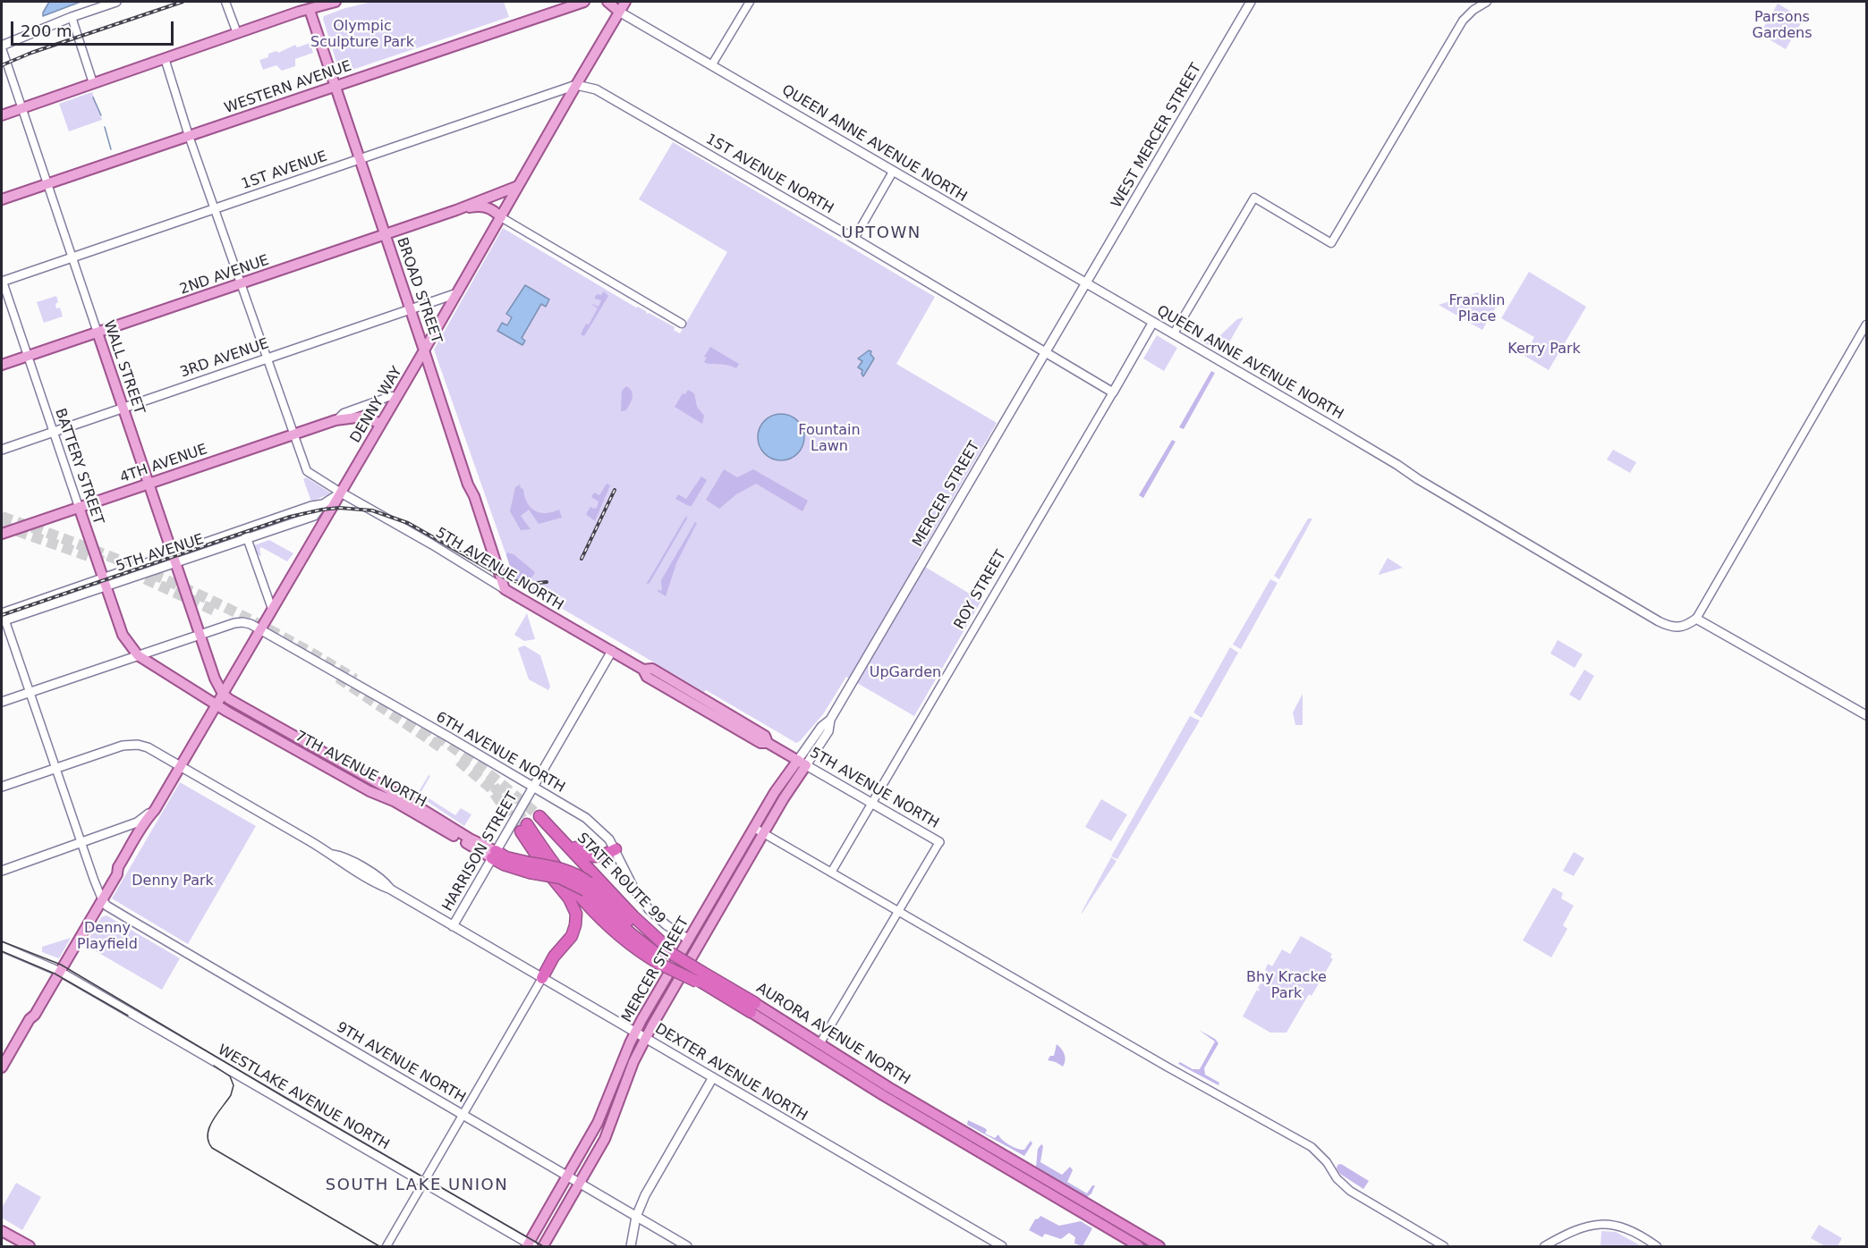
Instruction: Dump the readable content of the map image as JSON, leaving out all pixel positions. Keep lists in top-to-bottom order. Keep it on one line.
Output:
{"streets":{"highway":["STATE ROUTE 99","AURORA AVENUE NORTH"],"main road":["WESTERN AVENUE","WEST MERCER STREET","QUEEN ANNE AVENUE NORTH","1ST AVENUE","1ST AVENUE NORTH","2ND AVENUE","BROAD STREET","3RD AVENUE","WALL STREET","DENNY WAY","4TH AVENUE","BATTERY STREET","MERCER STREET","5TH AVENUE","5TH AVENUE NORTH","ROY STREET","6TH AVENUE NORTH","7TH AVENUE NORTH","HARRISON STREET","9TH AVENUE NORTH","DEXTER AVENUE NORTH","WESTLAKE AVENUE NORTH"]},"crossings":[["WESTERN AVENUE","BROAD STREET"],["WESTERN AVENUE","WALL STREET"],["WEST MERCER STREET","QUEEN ANNE AVENUE NORTH"],["WEST MERCER STREET","MERCER STREET"],["QUEEN ANNE AVENUE NORTH","DENNY WAY"],["QUEEN ANNE AVENUE NORTH","MERCER STREET"],["QUEEN ANNE AVENUE NORTH","ROY STREET"],["1ST AVENUE","1ST AVENUE NORTH"],["1ST AVENUE","BROAD STREET"],["1ST AVENUE","WALL STREET"],["1ST AVENUE","DENNY WAY"],["1ST AVENUE","BATTERY STREET"],["1ST AVENUE NORTH","DENNY WAY"],["1ST AVENUE NORTH","MERCER STREET"],["1ST AVENUE NORTH","ROY STREET"],["2ND AVENUE","BROAD STREET"],["2ND AVENUE","WALL STREET"],["2ND AVENUE","DENNY WAY"],["2ND AVENUE","BATTERY STREET"],["BROAD STREET","3RD AVENUE"],["BROAD STREET","DENNY WAY"],["BROAD STREET","5TH AVENUE NORTH"],["3RD AVENUE","WALL STREET"],["3RD AVENUE","DENNY WAY"],["3RD AVENUE","BATTERY STREET"],["WALL STREET","DENNY WAY"],["WALL STREET","4TH AVENUE"],["WALL STREET","5TH AVENUE"],["WALL STREET","6TH AVENUE NORTH"],["WALL STREET","7TH AVENUE NORTH"],["DENNY WAY","4TH AVENUE"],["DENNY WAY","5TH AVENUE"],["DENNY WAY","5TH AVENUE NORTH"],["DENNY WAY","6TH AVENUE NORTH"],["DENNY WAY","7TH AVENUE NORTH"],["DENNY WAY","9TH AVENUE NORTH"],["DENNY WAY","DEXTER AVENUE NORTH"],["DENNY WAY","WESTLAKE AVENUE NORTH"],["4TH AVENUE","BATTERY STREET"],["BATTERY STREET","5TH AVENUE"],["BATTERY STREET","6TH AVENUE NORTH"],["BATTERY STREET","7TH AVENUE NORTH"],["MERCER STREET","5TH AVENUE NORTH"],["MERCER STREET","6TH AVENUE NORTH"],["MERCER STREET","9TH AVENUE NORTH"],["MERCER STREET","DEXTER AVENUE NORTH"],["MERCER STREET","WESTLAKE AVENUE NORTH"],["5TH AVENUE","5TH AVENUE NORTH"],["5TH AVENUE NORTH","ROY STREET"],["5TH AVENUE NORTH","HARRISON STREET"],["6TH AVENUE NORTH","7TH AVENUE NORTH"],["6TH AVENUE NORTH","HARRISON STREET"],["7TH AVENUE NORTH","HARRISON STREET"],["7TH AVENUE NORTH","AURORA AVENUE NORTH"],["HARRISON STREET","AURORA AVENUE NORTH"],["HARRISON STREET","DEXTER AVENUE NORTH"],["STATE ROUTE 99","AURORA AVENUE NORTH"],["STATE ROUTE 99","DEXTER AVENUE NORTH"]],"districts":["UPTOWN","SOUTH LAKE UNION"],"parks":["Parsons Gardens","Olympic Sculpture Park","Franklin Place","Kerry Park","Fountain Lawn","UpGarden","Denny Park","Denny Playfield","Bhy Kracke Park"],"scale_bar":"200 m"}
